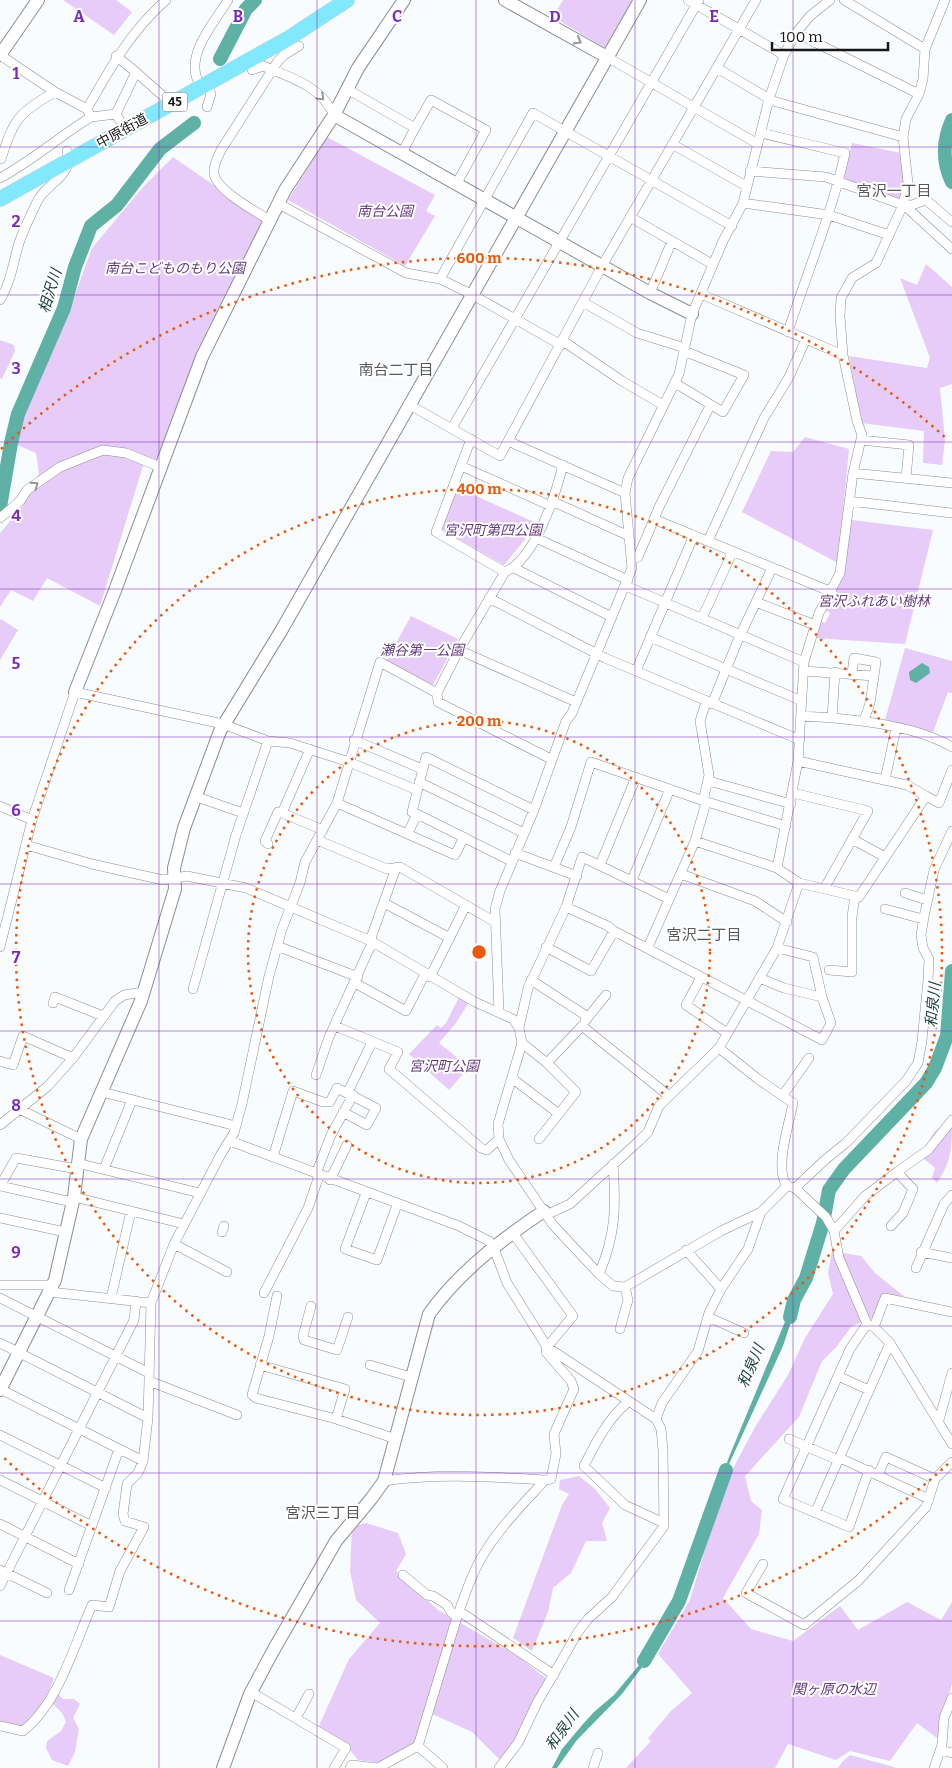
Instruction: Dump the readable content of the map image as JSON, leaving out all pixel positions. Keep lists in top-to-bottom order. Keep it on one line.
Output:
{"streets":{"main road":["45","中原街道"]},"districts":["宮沢一丁目","南台二丁目","宮沢二丁目","宮沢三丁目"],"water":["相沢川","和泉川"],"parks":["南台公園","南台こどものもり公園","宮沢町第四公園","宮沢ふれあい樹林","瀬谷第一公園","宮沢町公園","関ヶ原の水辺"],"scale_bar":"100 m","grid":{"columns":["A","B","C","D","E"],"rows":["1","2","3","4","5","6","7","8","9"]},"rings":["600 m","400 m","200 m"]}
